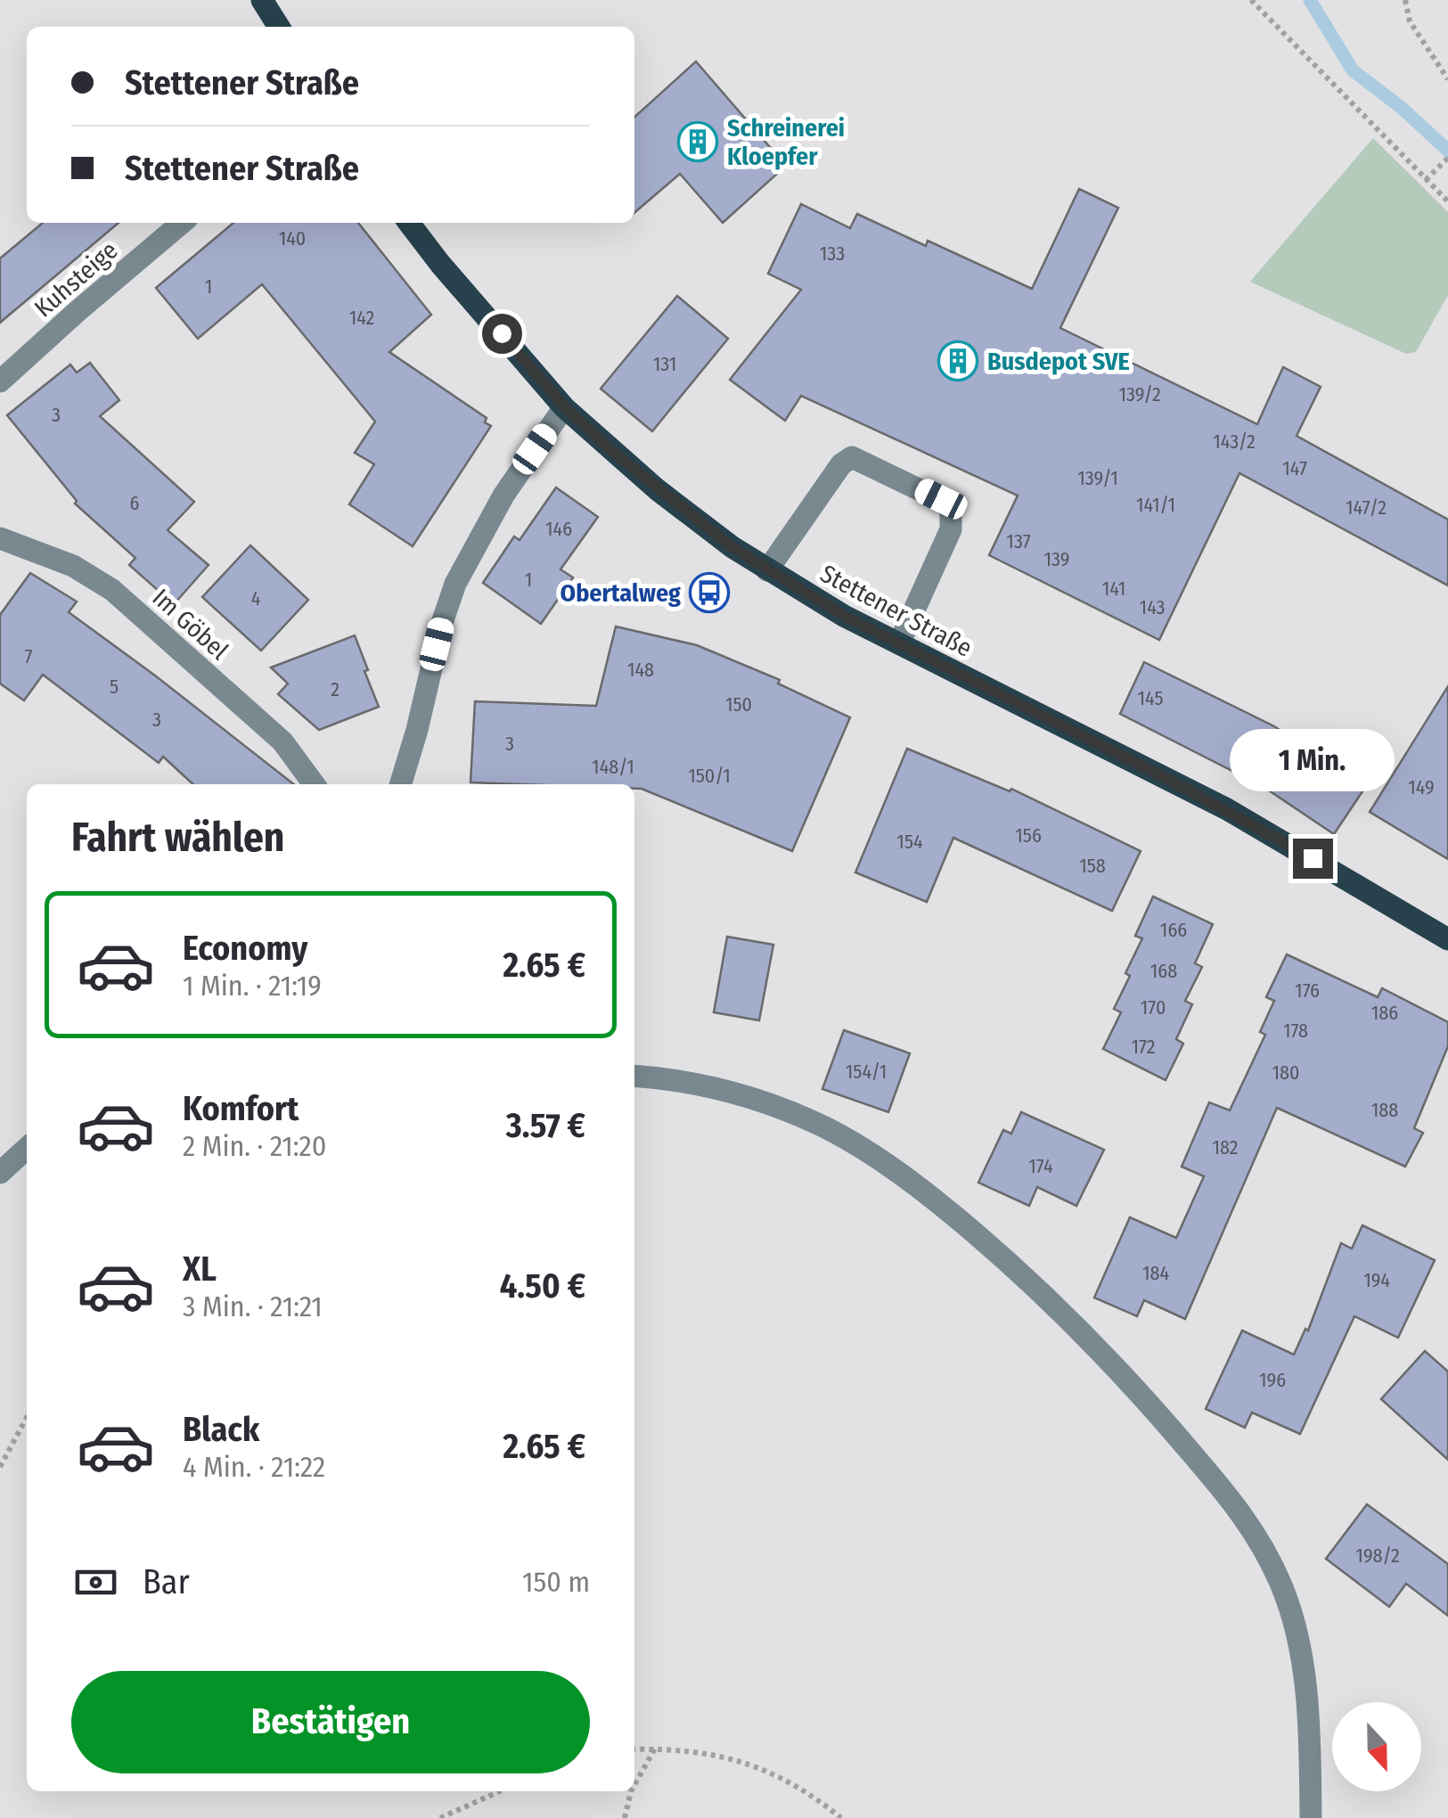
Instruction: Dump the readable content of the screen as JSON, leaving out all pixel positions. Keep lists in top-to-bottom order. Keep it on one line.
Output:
{"streets":{"main road":["Stettener Straße"],"street":["Kuhsteige","Im Göbel"]},"places":{"building":["Schreinerei Kloepfer","Busdepot SVE"],"bus stop":["Obertalweg"]},"house_numbers":["140","133","1","142","131","139/2","3","143/2","147","139/1","6","141/1","147/2","146","137","139","1","141","4","143","7","148","5","2","145","150","3","3","148/1","150/1","149","156","154","158","166","168","176","170","186","178","172","154/1","180","188","182","174","184","194","196","198/2"],"north":"bottom","page":{"banner":["Stettener Straße","Stettener Straße"],"bubble":"1 Min.","heading":"Fahrt wählen","list":[{"name":"Economy","note":"1 Min. · 21:19","value":"2.65 €"},{"name":"Komfort","note":"2 Min. · 21:20","value":"3.57 €"},{"name":"XL","note":"3 Min. · 21:21","value":"4.50 €"},{"name":"Black","note":"4 Min. · 21:22","value":"2.65 €"}],"pay":["Bar","150 m"],"buttons":"Bestätigen"}}
